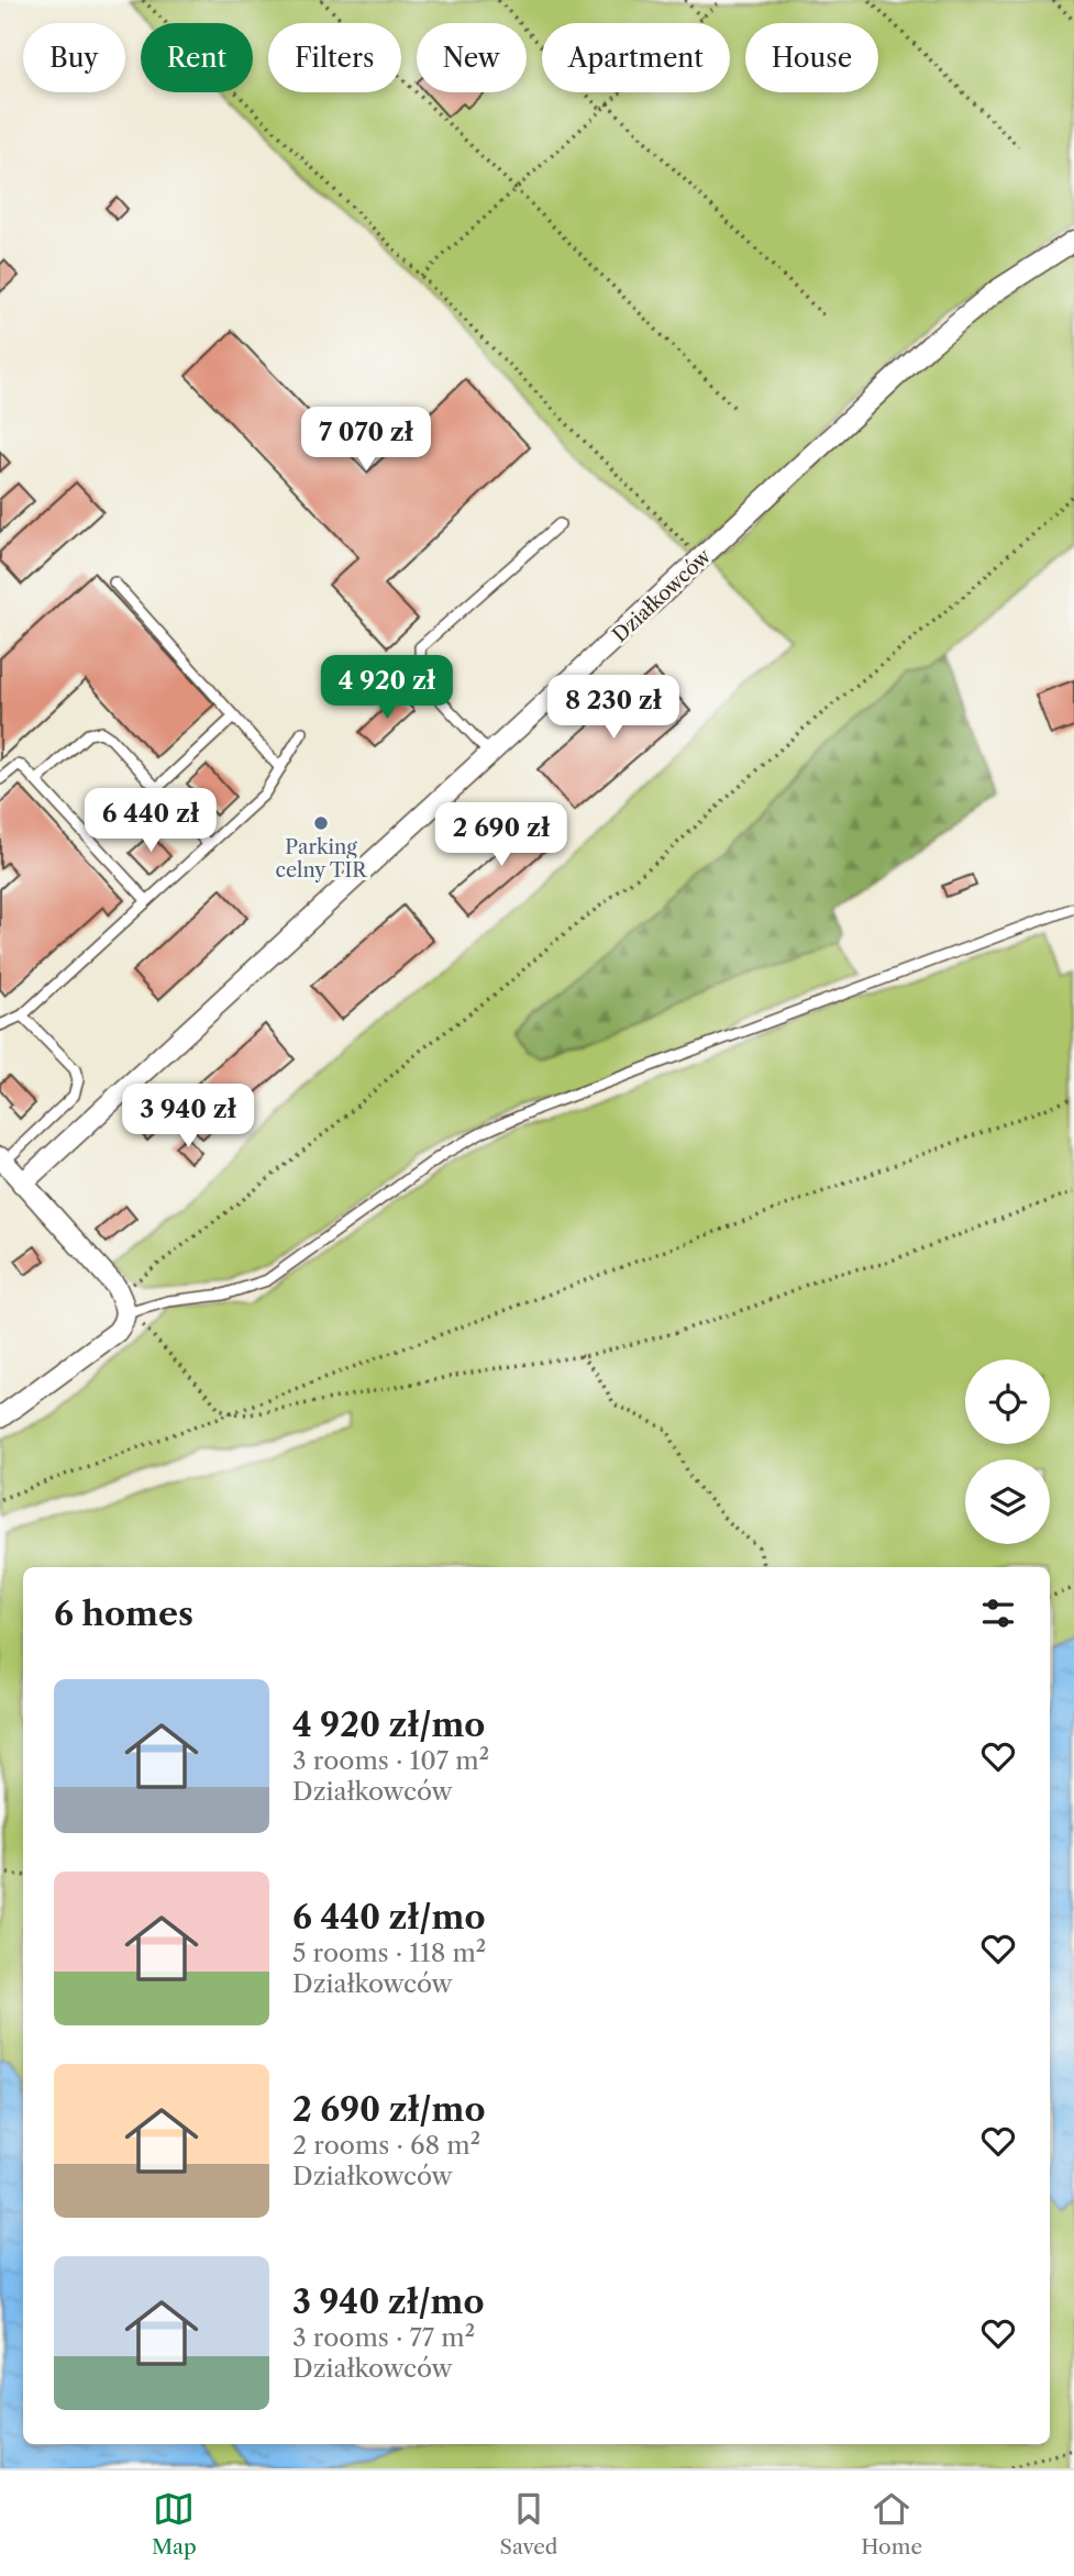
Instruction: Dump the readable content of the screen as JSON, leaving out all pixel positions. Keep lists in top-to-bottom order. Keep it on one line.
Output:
{"streets":{"street":["Działkowców"]},"places":["Parking celny TIR"],"page":{"chip":["Buy","Rent","Filters","New","Apartment","House"],"price":["7 070 zł","4 920 zł","8 230 zł","6 440 zł","2 690 zł","3 940 zł"],"heading":"6 homes","list":[{"name":"4 920 zł/mo","note":"3 rooms · 107 m² · Działkowców"},{"name":"6 440 zł/mo","note":"5 rooms · 118 m² · Działkowców"},{"name":"2 690 zł/mo","note":"2 rooms · 68 m² · Działkowców"},{"name":"3 940 zł/mo","note":"3 rooms · 77 m² · Działkowców"}],"tabs":["Map","Saved","Home"]}}
